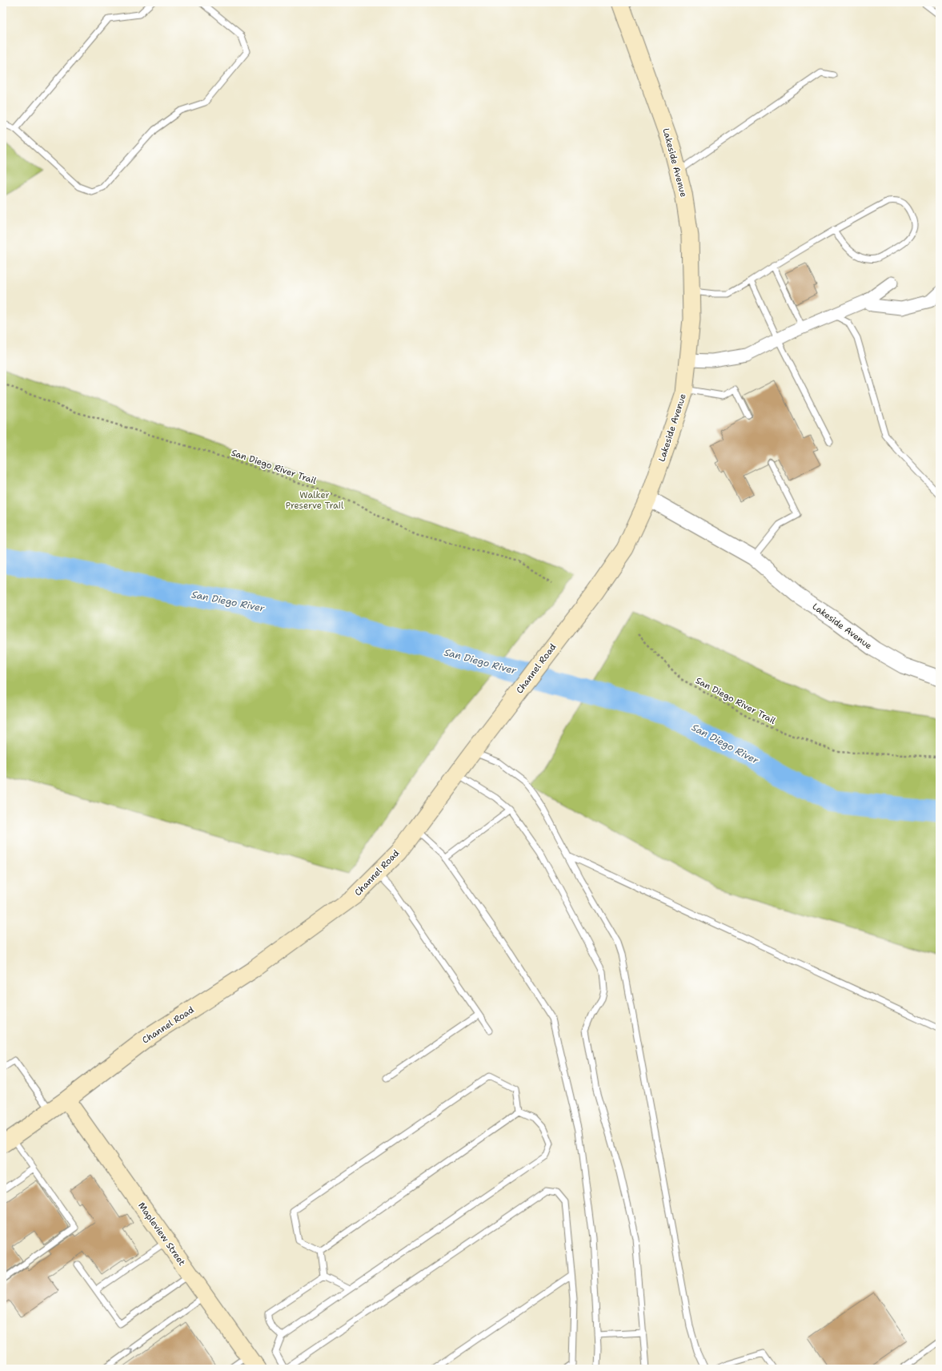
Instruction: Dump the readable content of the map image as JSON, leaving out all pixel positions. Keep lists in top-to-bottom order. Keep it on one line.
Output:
{"streets":{"main road":["Lakeside Avenue","Channel Road","Mapleview Street"],"path":["San Diego River Trail"]},"crossings":[["Lakeside Avenue","Channel Road"],["Channel Road","Mapleview Street"]],"water":["San Diego River"],"parks":["Walker Preserve Trail"]}
